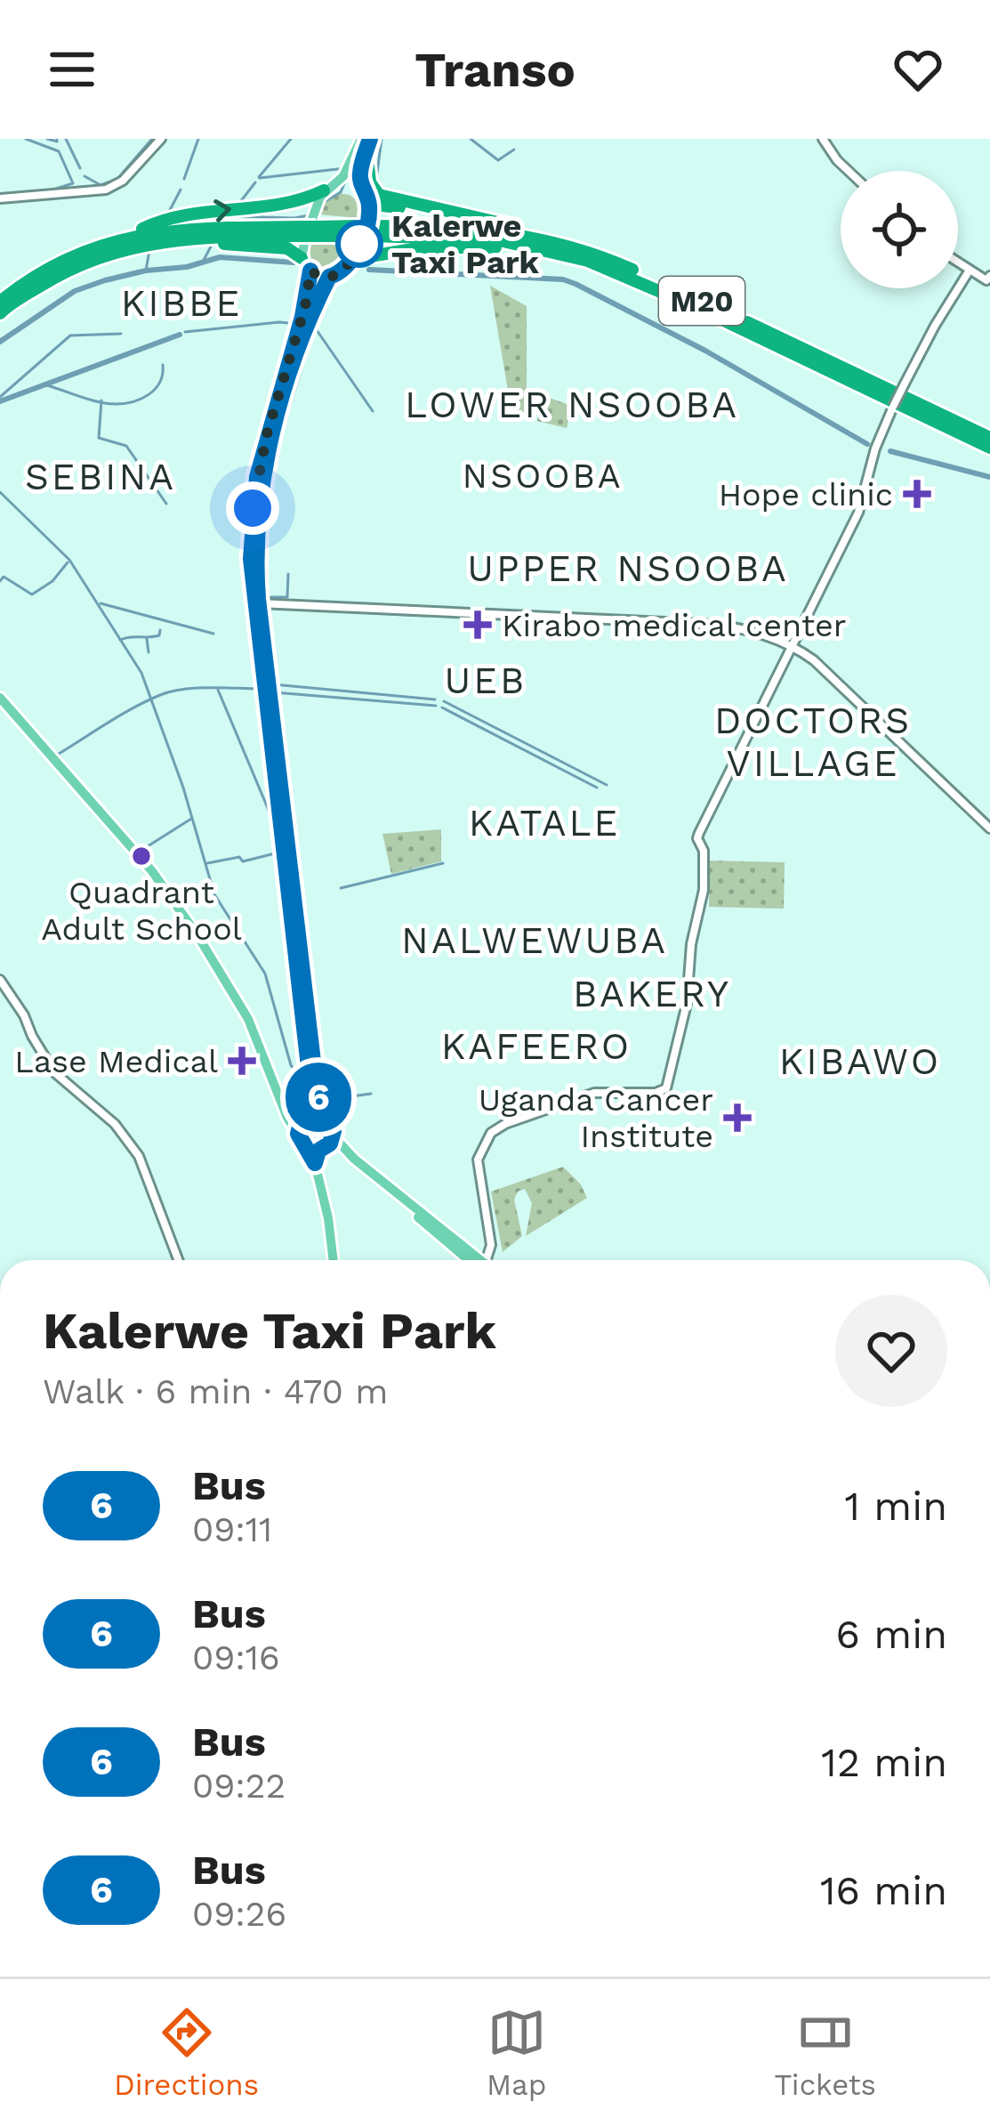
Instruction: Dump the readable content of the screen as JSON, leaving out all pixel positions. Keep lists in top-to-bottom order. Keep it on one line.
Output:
{"streets":{"highway":["M20"]},"districts":["KIBBE","LOWER NSOOBA","NSOOBA","SEBINA","UPPER NSOOBA","UEB","DOCTORS VILLAGE","KATALE","NALWEWUBA","BAKERY","KAFEERO","KIBAWO"],"places":{"other":["Kalerwe Taxi Park","Quadrant Adult School"],"health":["Hope clinic","Kirabo medical center","Lase Medical","Uganda Cancer Institute"]},"lines":["bus line 6"],"page":{"header":"Transo","on_map":"6","heading":["Kalerwe Taxi Park","Walk · 6 min · 470 m"],"list":[{"mark":"6","name":"Bus","note":"09:11","value":"1 min"},{"mark":"6","name":"Bus","note":"09:16","value":"6 min"},{"mark":"6","name":"Bus","note":"09:22","value":"12 min"},{"mark":"6","name":"Bus","note":"09:26","value":"16 min"}],"tabs":["Directions","Map","Tickets"]}}
